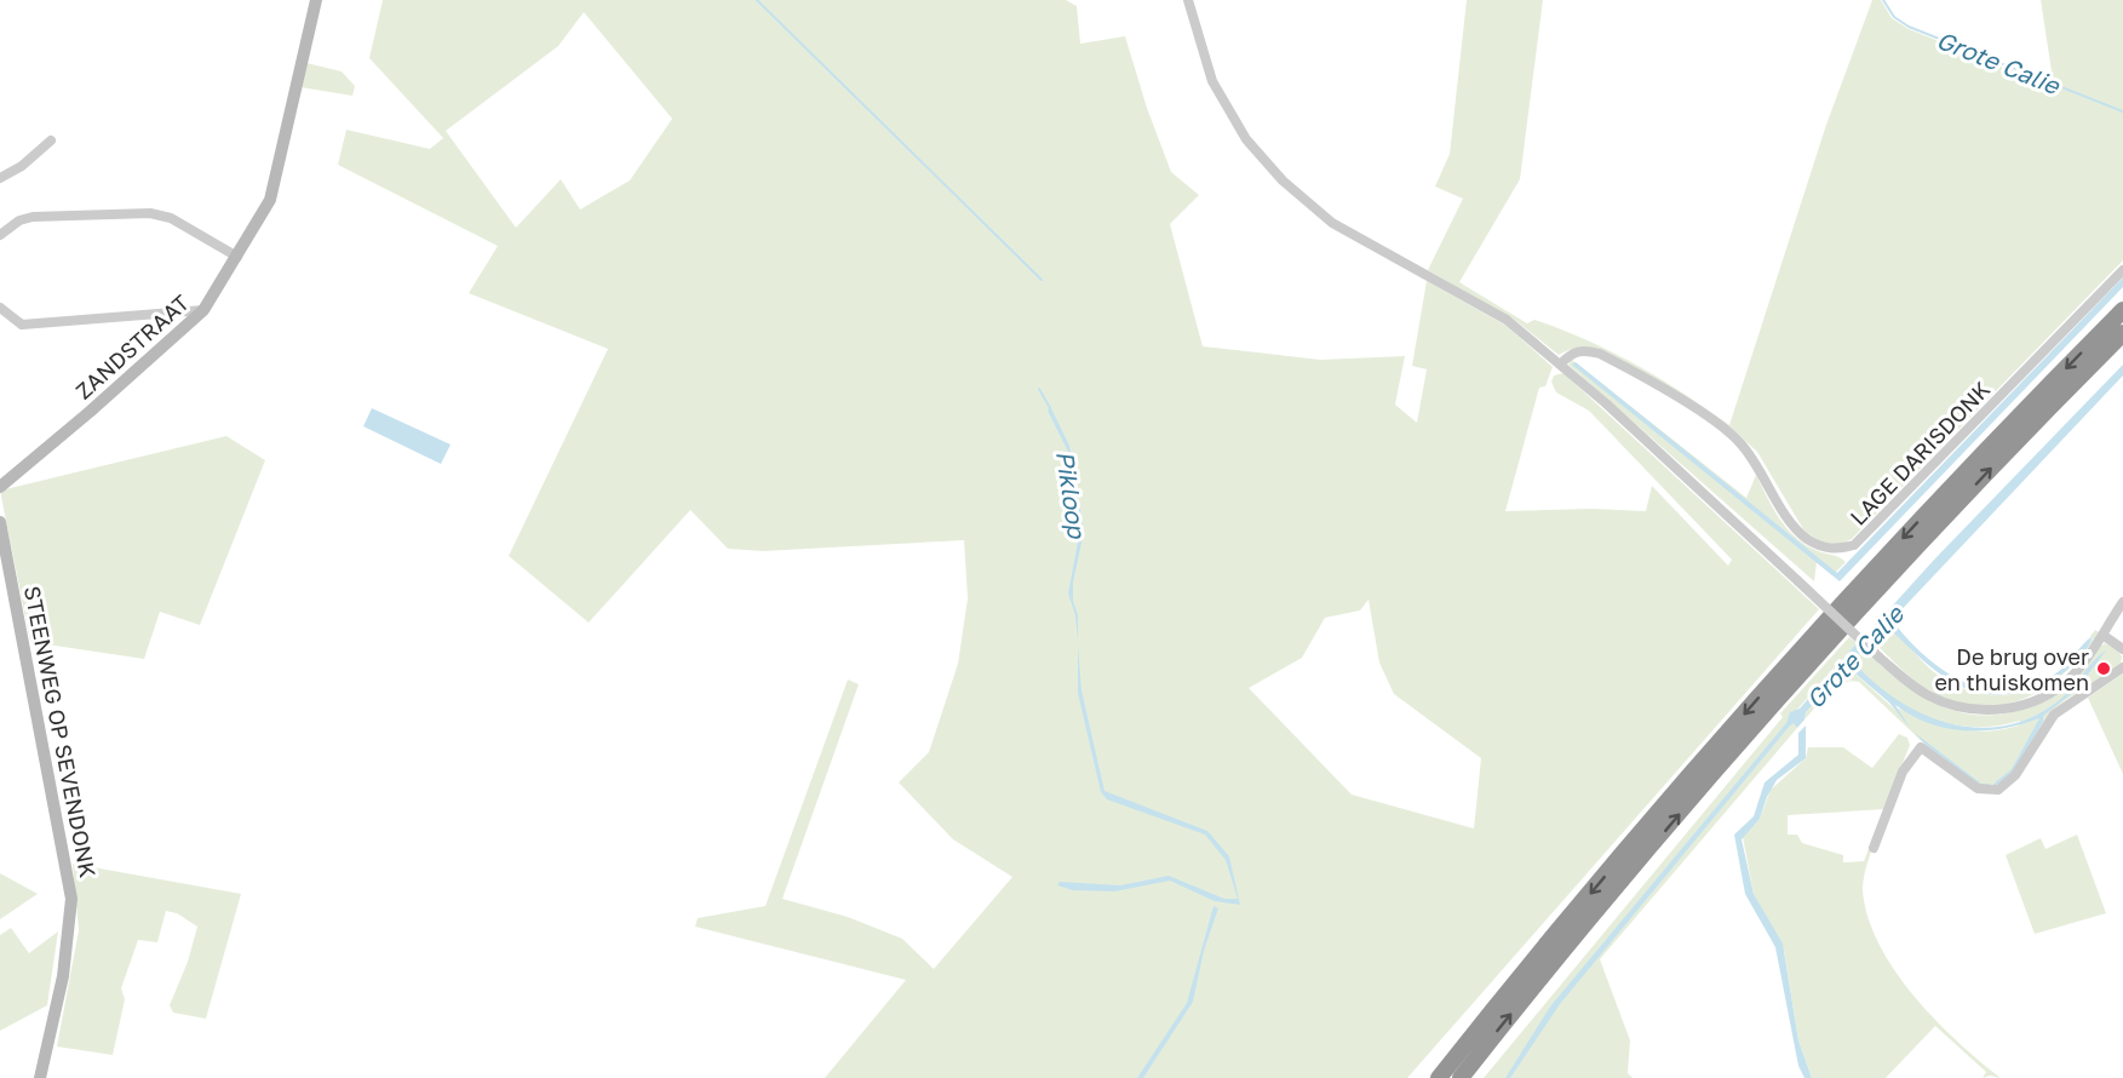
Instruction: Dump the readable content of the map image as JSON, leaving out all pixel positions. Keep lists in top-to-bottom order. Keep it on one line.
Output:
{"streets":{"street":["ZANDSTRAAT","LAGE DARISDONK","STEENWEG OP SEVENDONK"]},"water":["Grote Calie","Pikloop"],"places":["De brug over en thuiskomen"]}
